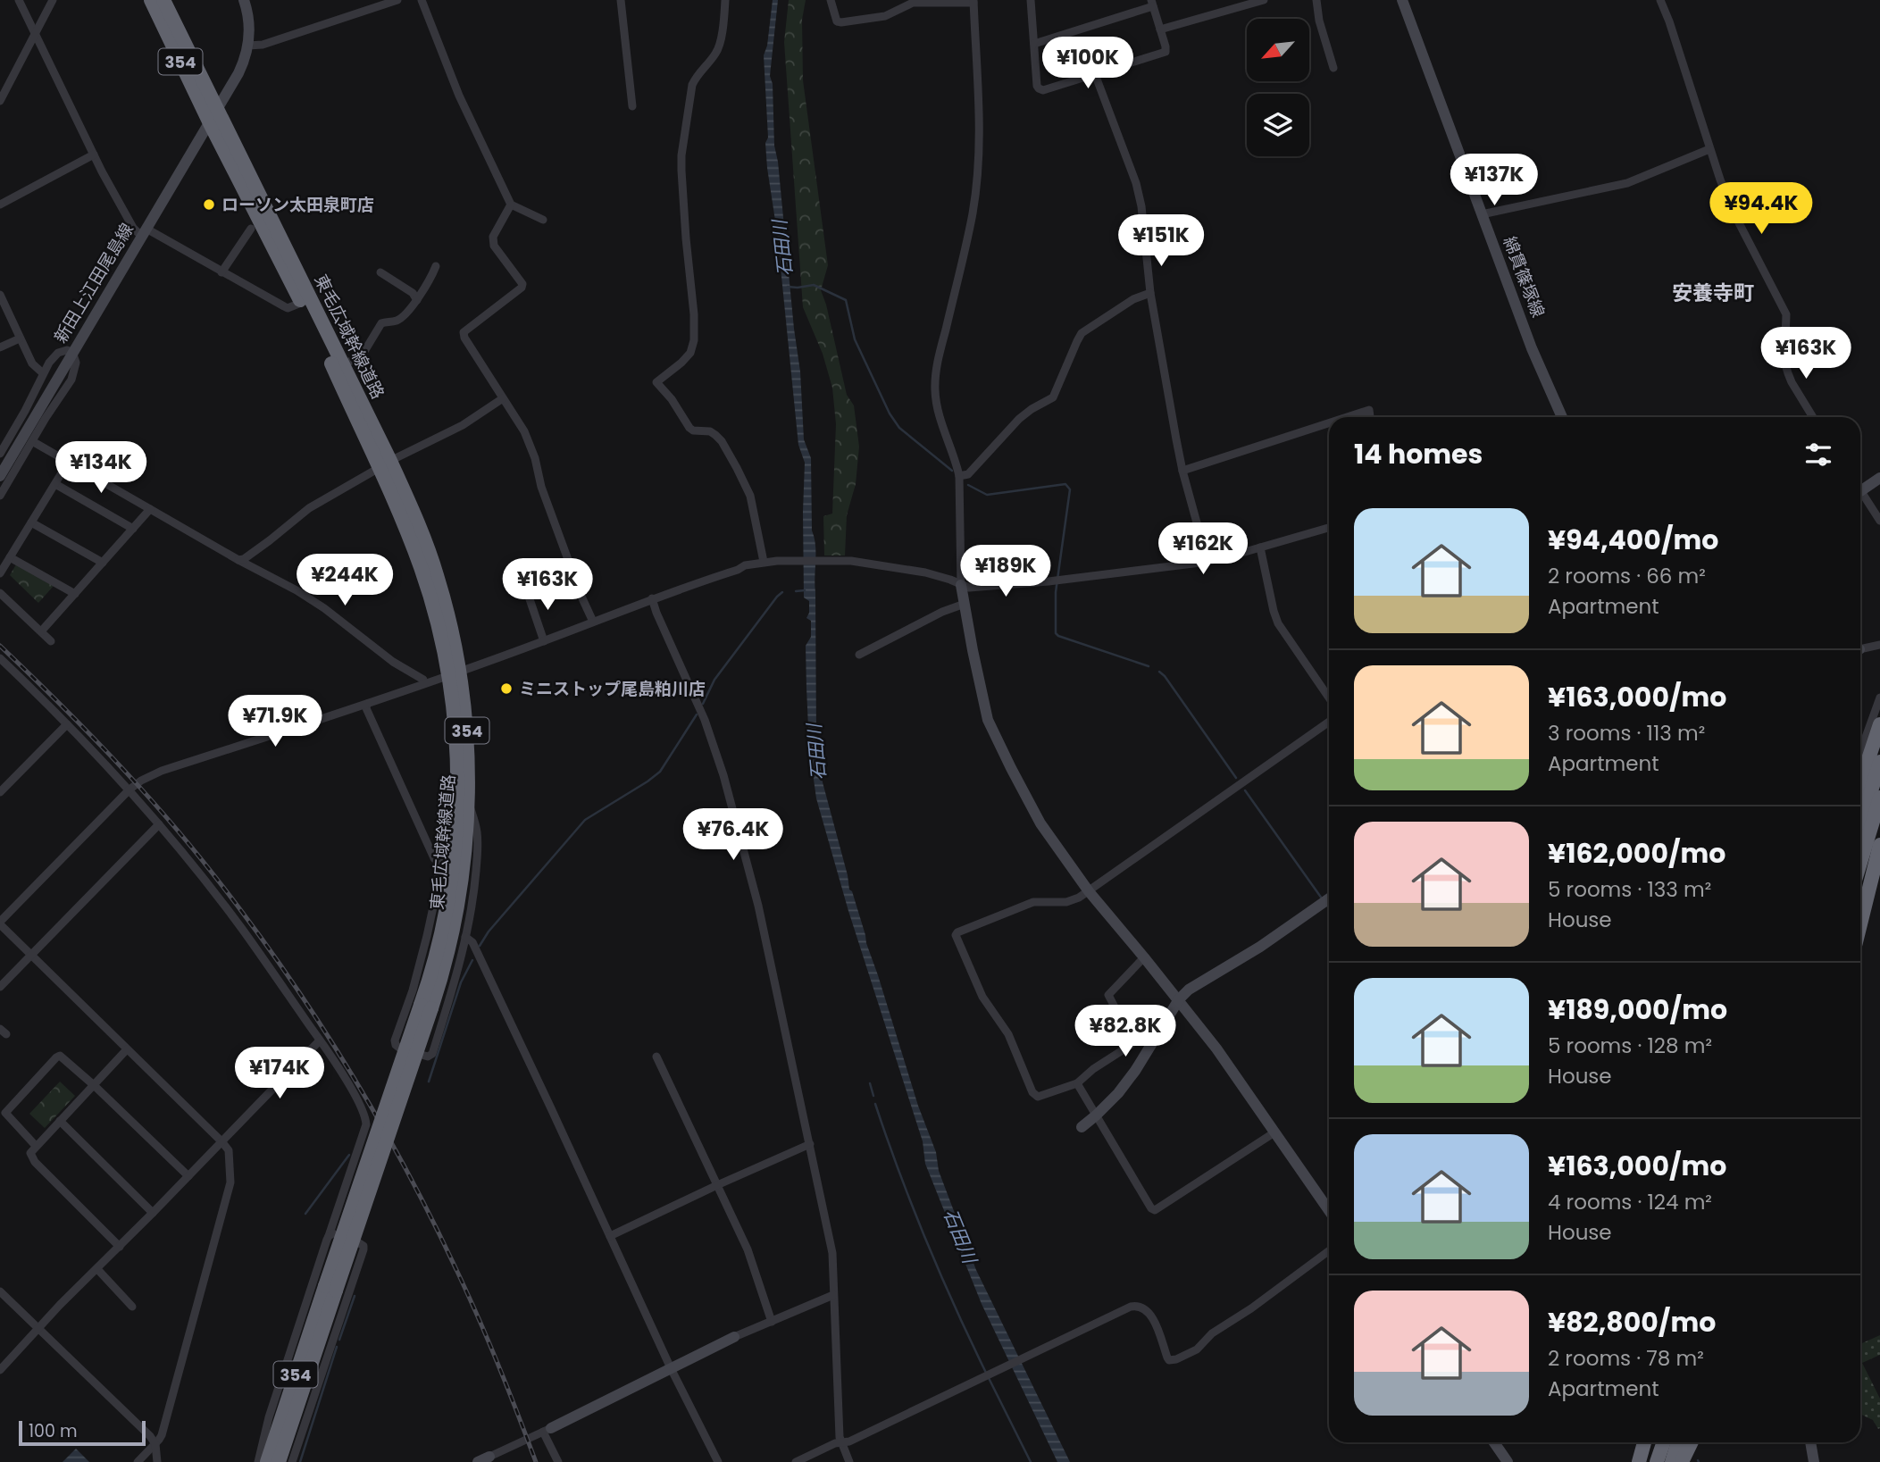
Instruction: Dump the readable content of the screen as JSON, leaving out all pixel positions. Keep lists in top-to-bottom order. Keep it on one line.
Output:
{"streets":{"highway":["354","東毛広域幹線道路"],"street":["綿貫篠塚線","新田上江田尾島線"]},"crossings":[["新田上江田尾島線","東毛広域幹線道路"]],"districts":["安養寺町"],"water":["石田川"],"places":["ローソン太田泉町店","ミニストップ尾島粕川店"],"scale_bar":"100 m","north":"bottom left","page":{"price":["¥100K","¥137K","¥94.4K","¥151K","¥163K","¥134K","¥162K","¥189K","¥244K","¥163K","¥71.9K","¥76.4K","¥82.8K","¥174K"],"heading":"14 homes","list":[{"name":"¥94,400/mo","note":"2 rooms · 66 m² · Apartment"},{"name":"¥163,000/mo","note":"3 rooms · 113 m² · Apartment"},{"name":"¥162,000/mo","note":"5 rooms · 133 m² · House"},{"name":"¥189,000/mo","note":"5 rooms · 128 m² · House"},{"name":"¥163,000/mo","note":"4 rooms · 124 m² · House"},{"name":"¥82,800/mo","note":"2 rooms · 78 m² · Apartment"}],"scale":"100 m"}}
